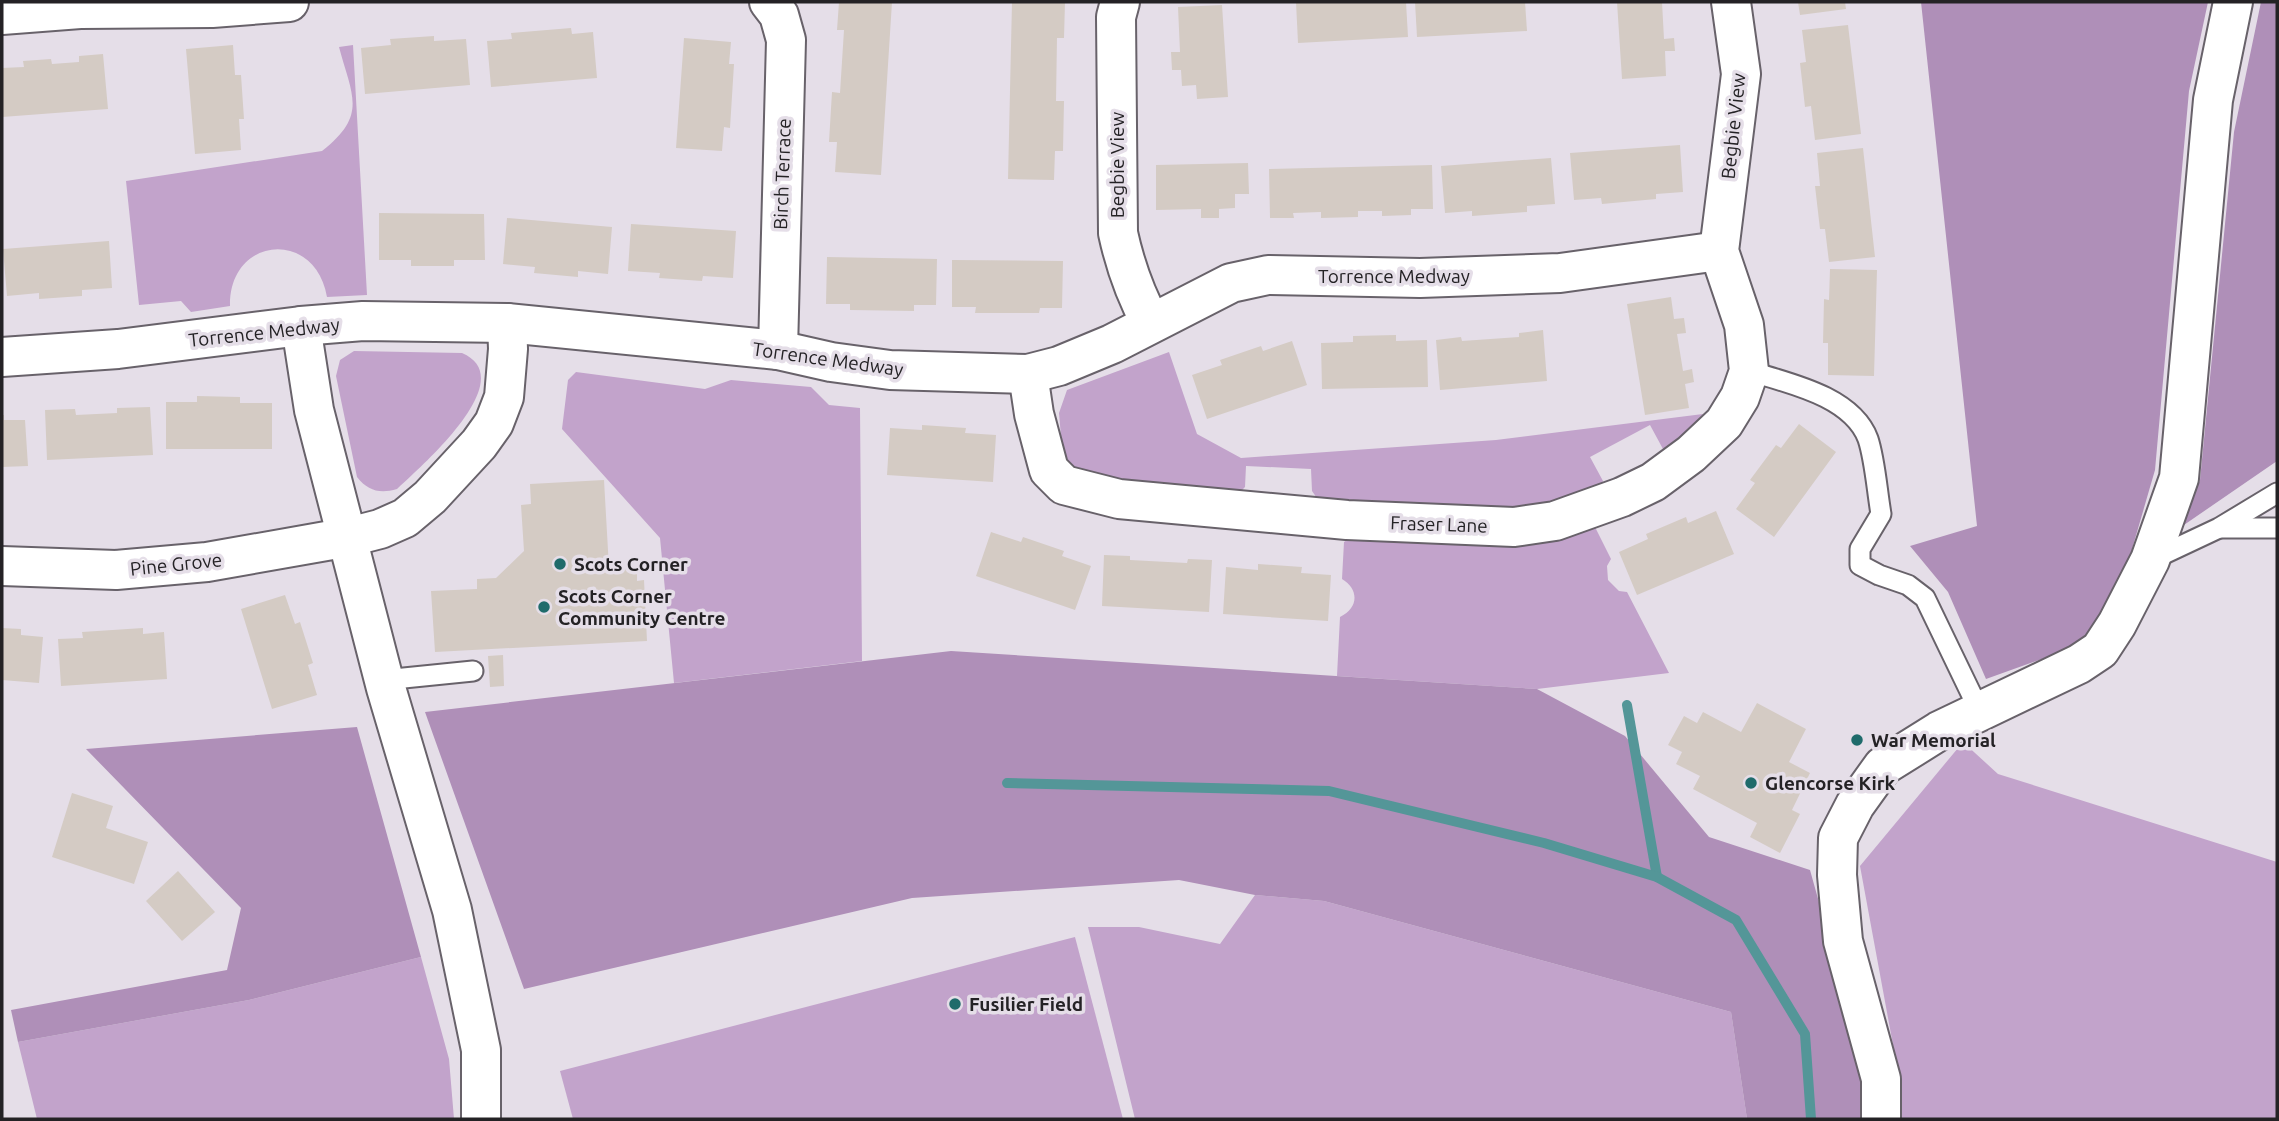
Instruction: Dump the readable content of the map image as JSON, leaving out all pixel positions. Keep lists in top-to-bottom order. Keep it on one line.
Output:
{"streets":{"street":["Begbie View","Birch Terrace","Torrence Medway","Fraser Lane","Pine Grove"]},"crossings":[["Begbie View","Torrence Medway"],["Begbie View","Fraser Lane"],["Birch Terrace","Torrence Medway"],["Torrence Medway","Fraser Lane"],["Torrence Medway","Pine Grove"]],"places":["Scots Corner","Scots Corner Community Centre","War Memorial","Glencorse Kirk","Fusilier Field"]}
